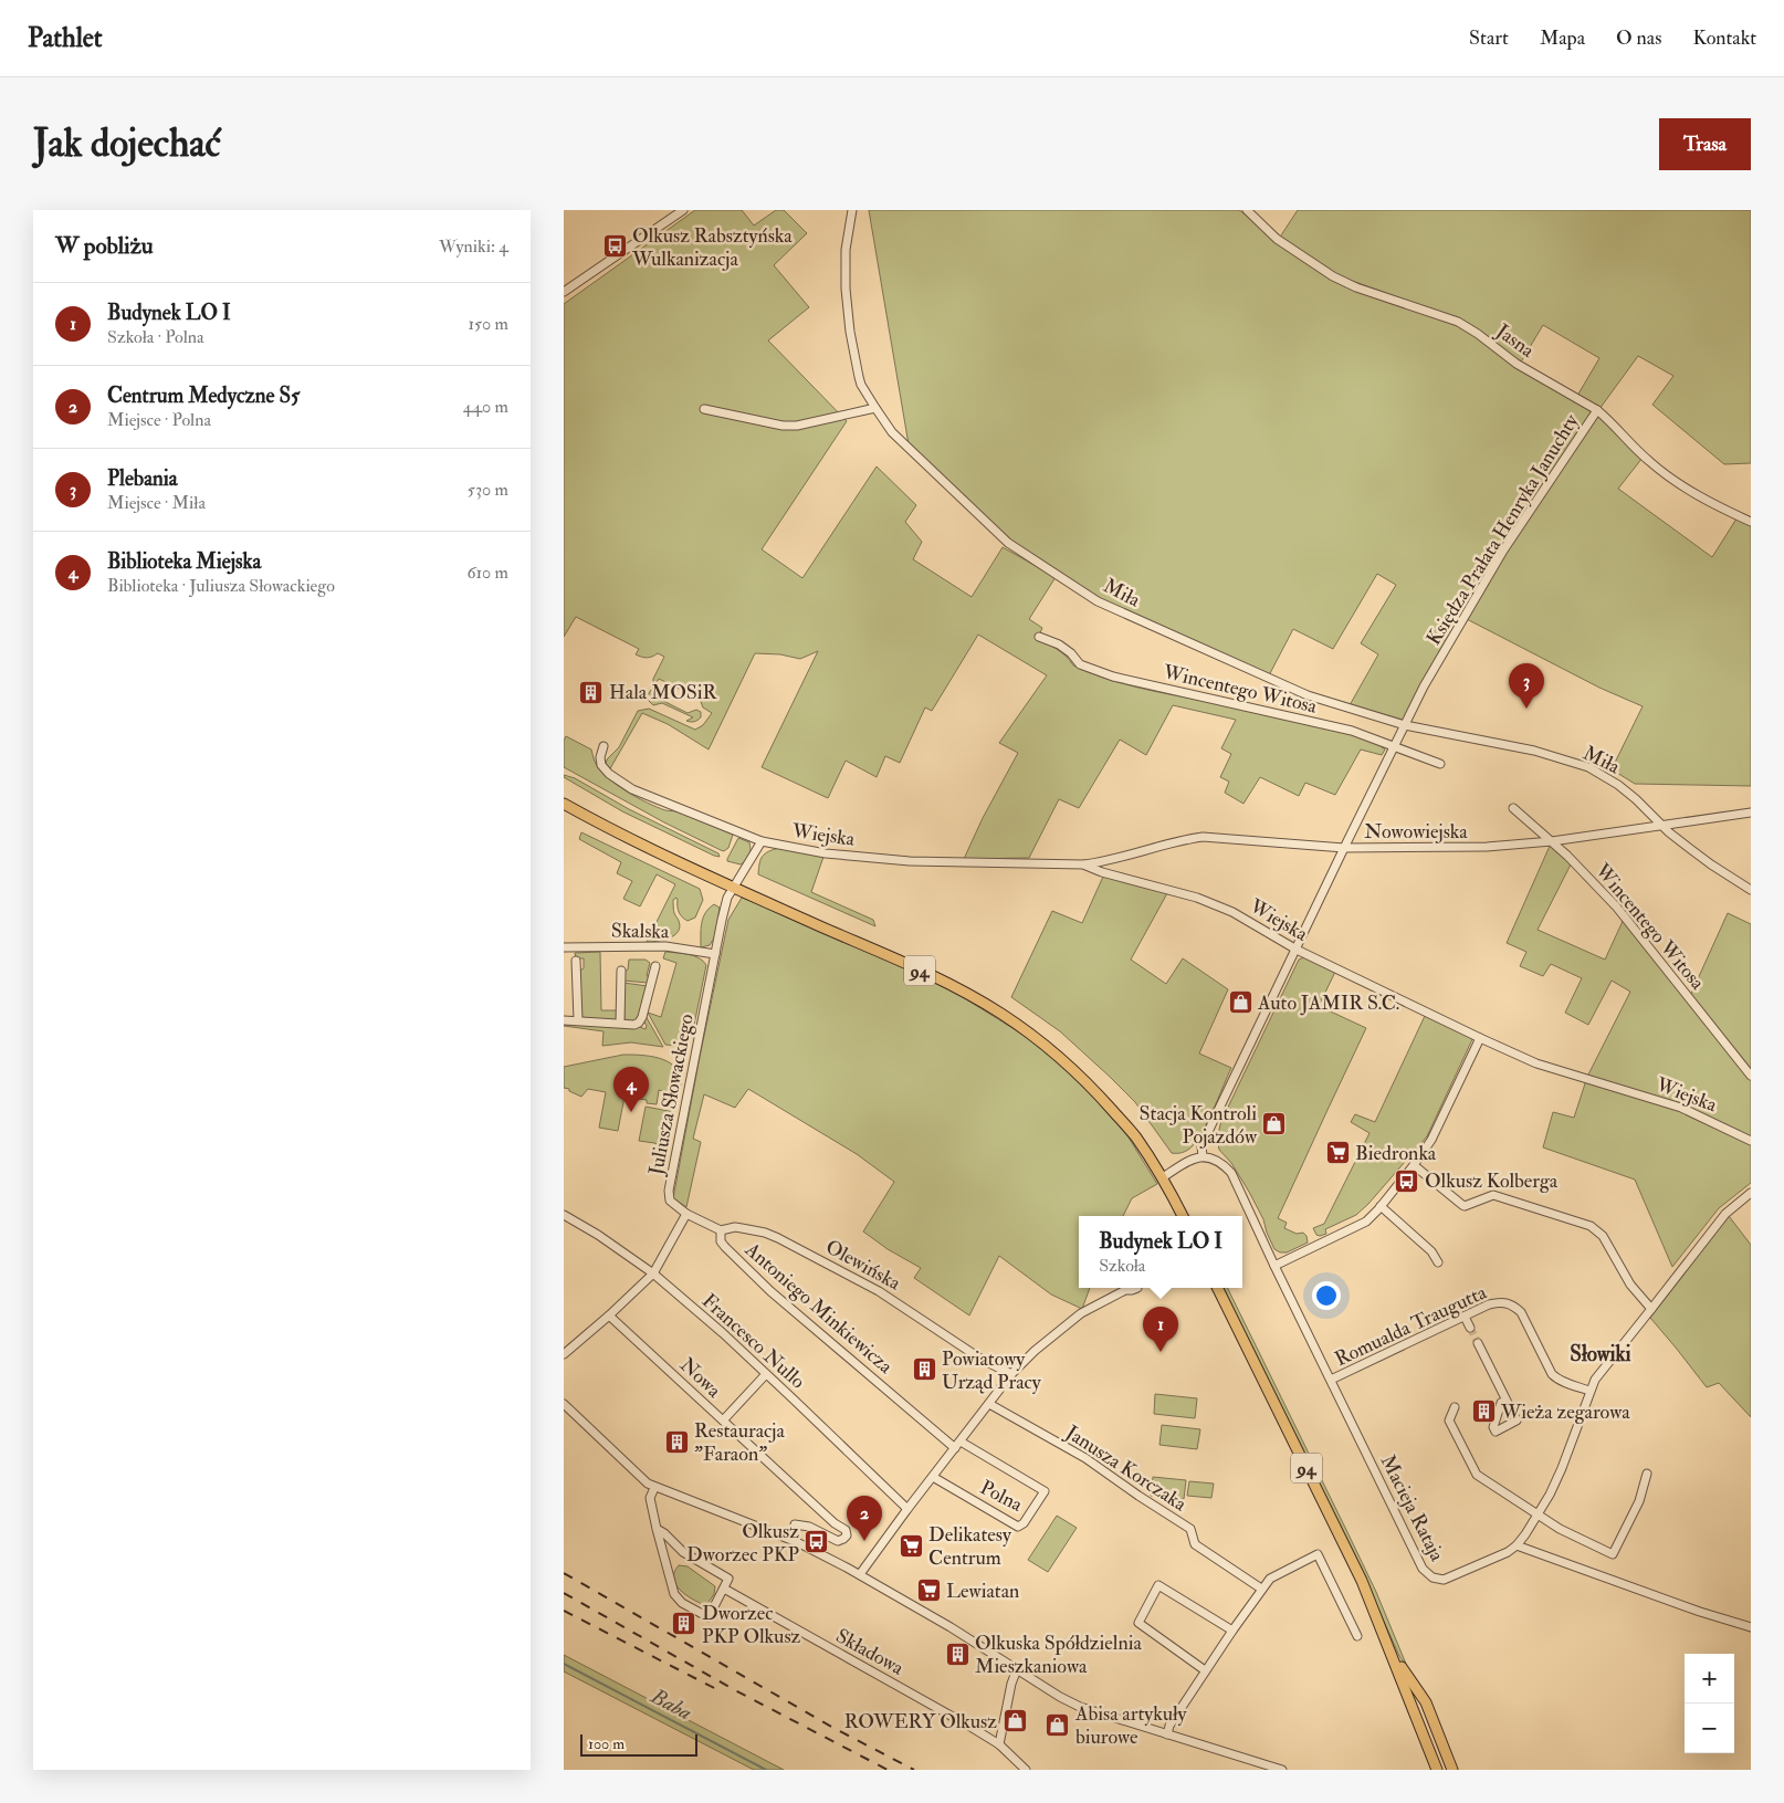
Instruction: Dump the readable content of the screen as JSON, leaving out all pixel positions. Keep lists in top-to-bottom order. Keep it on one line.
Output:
{"streets":{"main road":["94"],"street":["Jasna","Księdza Prałata Henryka Januchty","Miła","Wincentego Witosa","Nowowiejska","Wiejska","Skalska","Juliusza Słowackiego","Olewińska","Antoniego Minkiewicza","Romualda Traugutta","Francesco Nullo","Nowa","Janusza Korczaka","Polna","Macieja Rataja","Składowa"]},"crossings":[["Jasna","Księdza Prałata Henryka Januchty"],["Księdza Prałata Henryka Januchty","Miła"],["Miła","Nowowiejska"],["Wincentego Witosa","Nowowiejska"],["Nowowiejska","Wiejska"],["Wiejska","94"],["Wiejska","Juliusza Słowackiego"],["Skalska","Juliusza Słowackiego"],["94","Juliusza Słowackiego"],["Juliusza Słowackiego","Olewińska"],["Olewińska","Antoniego Minkiewicza"],["Romualda Traugutta","Macieja Rataja"]],"districts":["Słowiki"],"water":["Baba"],"places":{"bus stop":["Olkusz Rabsztyńska Wulkanizacja","Olkusz Kolberga","Olkusz Dworzec PKP"],"building":["Hala MOSiR","Powiatowy Urząd Pracy","Wieża zegarowa","Restauracja \"Faraon\"","Dworzec PKP Olkusz","Olkuska Spółdzielnia Mieszkaniowa"],"shop":["Auto JAMIR S.C.","Stacja Kontroli Pojazdów","ROWERY Olkusz","Abisa artykuły biurowe"],"supermarket":["Biedronka","Delikatesy Centrum","Lewiatan"]},"scale_bar":"100 m","page":{"header":"Pathlet","nav":["Start","Mapa","O nas","Kontakt"],"buttons":"Trasa","title":"Jak dojechać","heading":["W pobliżu","Wyniki: 4"],"list":[{"mark":"1","name":"Budynek LO I","note":"Szkoła · Polna","value":"150 m"},{"mark":"2","name":"Centrum Medyczne S5","note":"Miejsce · Polna","value":"440 m"},{"mark":"3","name":"Plebania","note":"Miejsce · Miła","value":"530 m"},{"mark":"4","name":"Biblioteka Miejska","note":"Biblioteka · Juliusza Słowackiego","value":"610 m"}],"pins":["3","4","1","2"],"popup":["Budynek LO I","Szkoła"],"map_buttons":["+","−"],"scale":"100 m"}}
